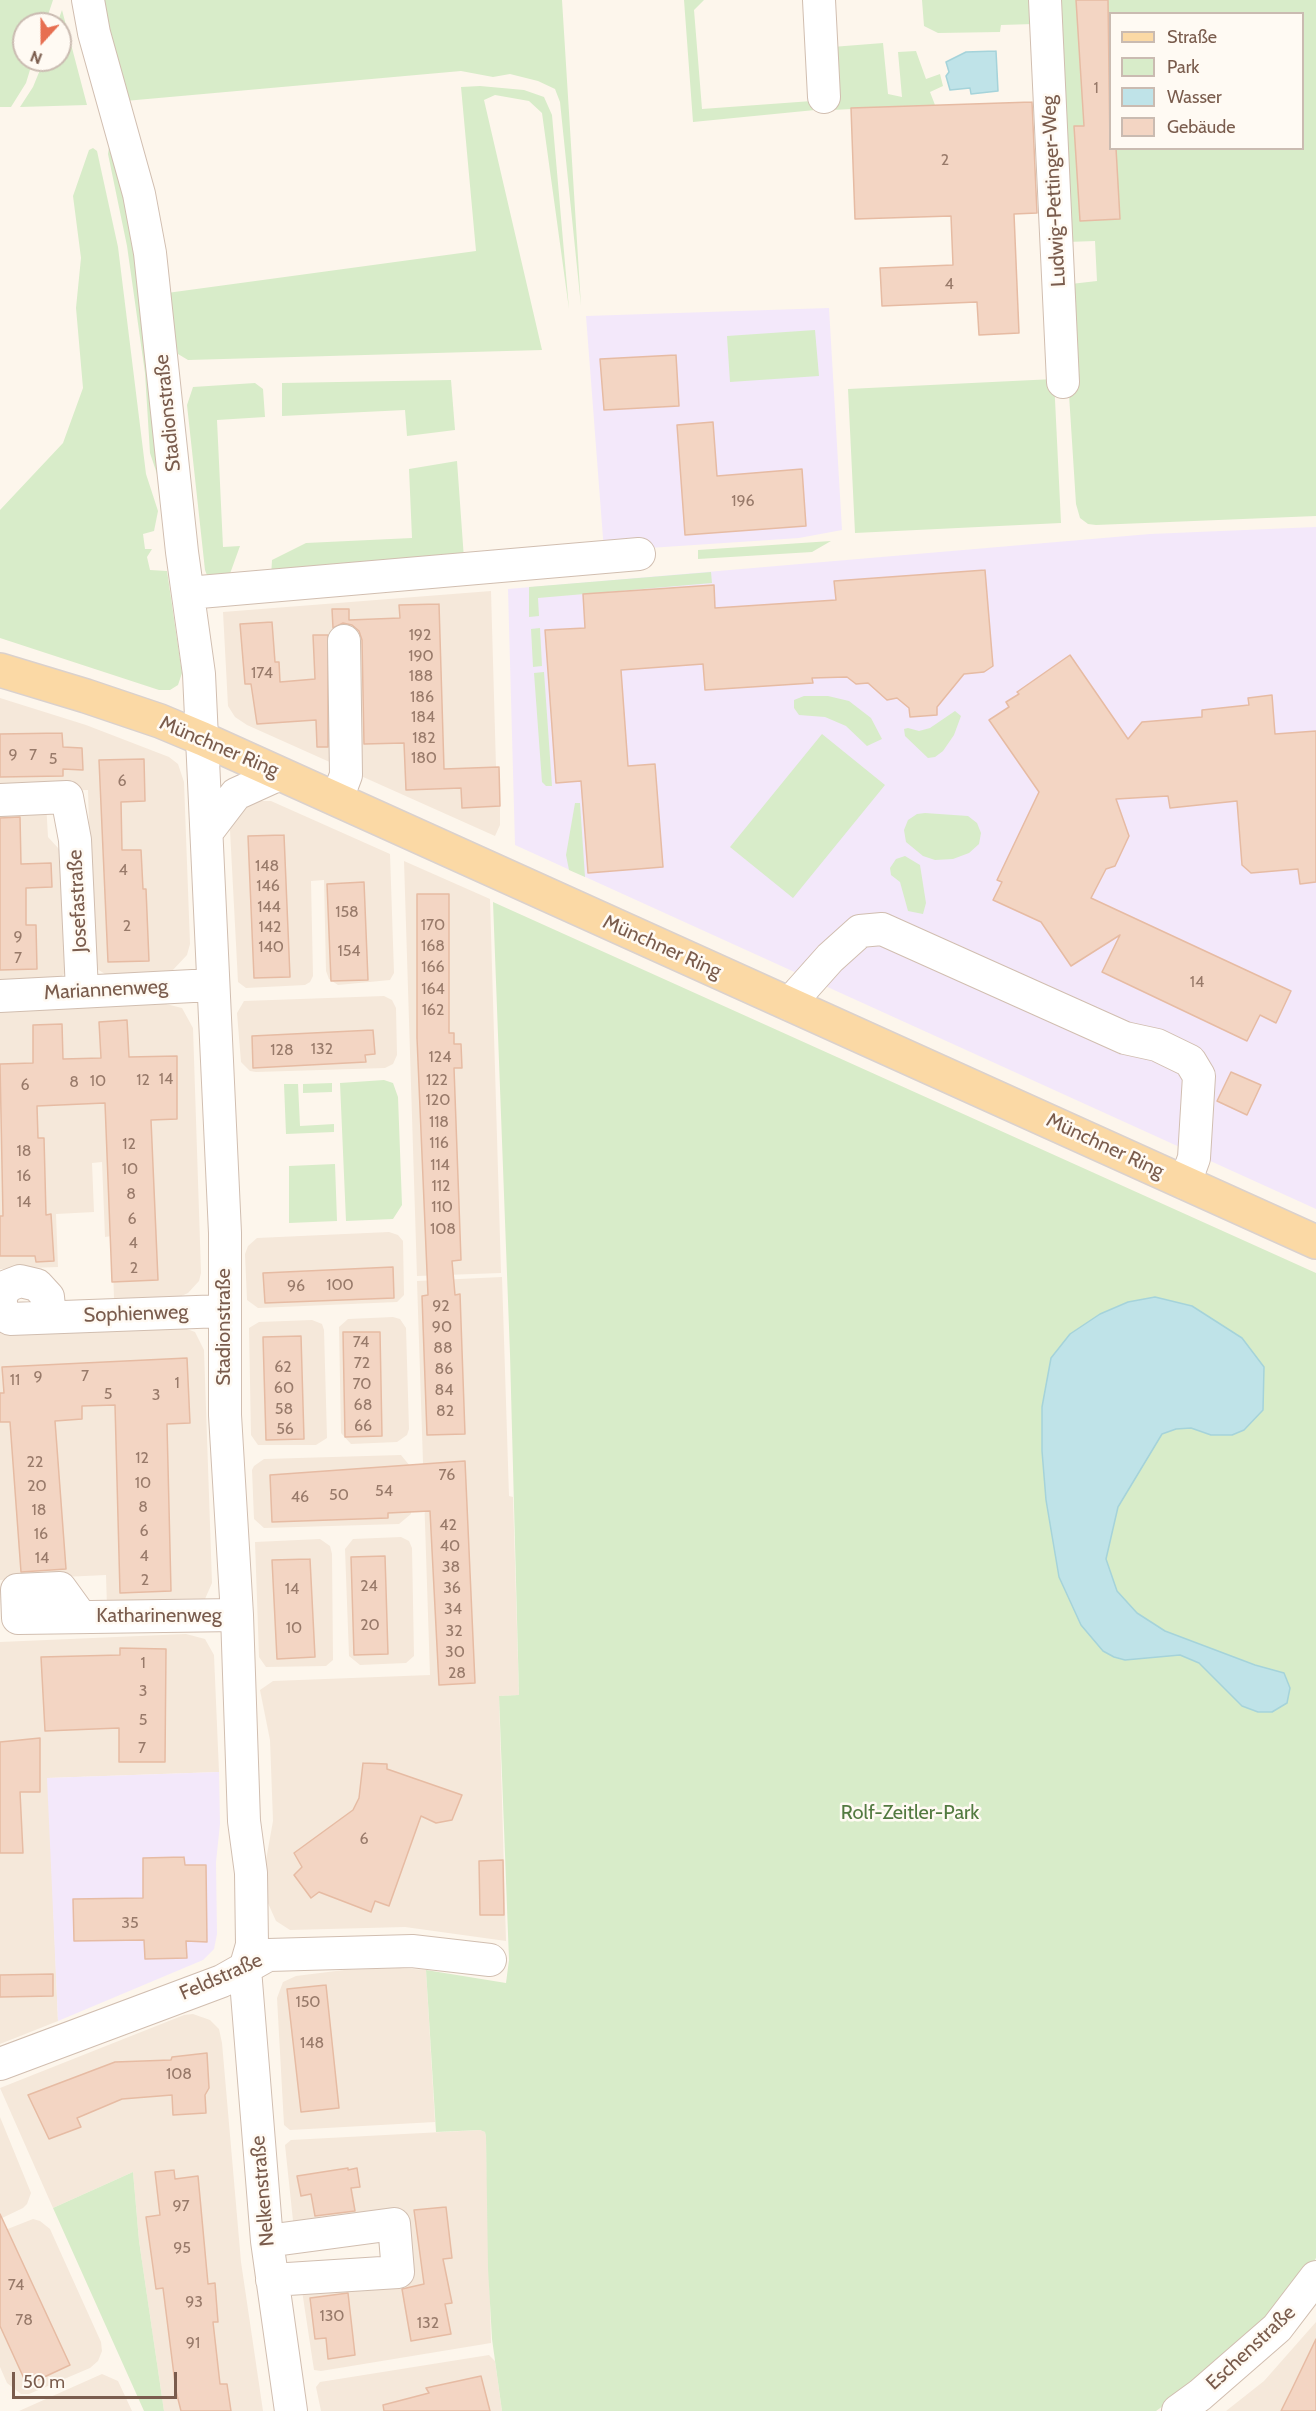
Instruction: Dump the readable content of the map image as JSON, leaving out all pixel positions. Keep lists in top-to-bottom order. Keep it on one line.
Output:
{"streets":{"main road":["Münchner Ring"],"street":["Ludwig-Pettinger-Weg","Stadionstraße","Josefastraße","Mariannenweg","Sophienweg","Katharinenweg","Feldstraße","Nelkenstraße","Eschenstraße"]},"crossings":[["Stadionstraße","Münchner Ring"],["Stadionstraße","Mariannenweg"],["Stadionstraße","Sophienweg"],["Stadionstraße","Katharinenweg"],["Stadionstraße","Feldstraße"],["Stadionstraße","Nelkenstraße"],["Josefastraße","Mariannenweg"],["Feldstraße","Nelkenstraße"]],"parks":["Rolf-Zeitler-Park"],"house_numbers":["1","2","4","196","192","190","174","188","186","184","182","9","7","180","5","6","148","4","146","144","158","170","2","142","9","168","140","154","7","166","14","164","162","132","128","124","14","12","122","10","8","6","120","118","116","12","18","114","10","16","112","8","14","110","6","108","4","2","100","96","92","90","74","88","72","62","86","7","9","11","1","70","60","84","5","3","68","58","82","66","56","12","22","76","10","20","54","50","46","8","18","42","6","16","40","4","14","38","2","24","36","14","34","20","10","32","30","1","28","3","5","7","6","35","150","148","108","97","95","74","93","130","78","132","91"],"legend":["Straße","Park","Wasser","Gebäude"],"scale_bar":"50 m","north":"bottom"}
